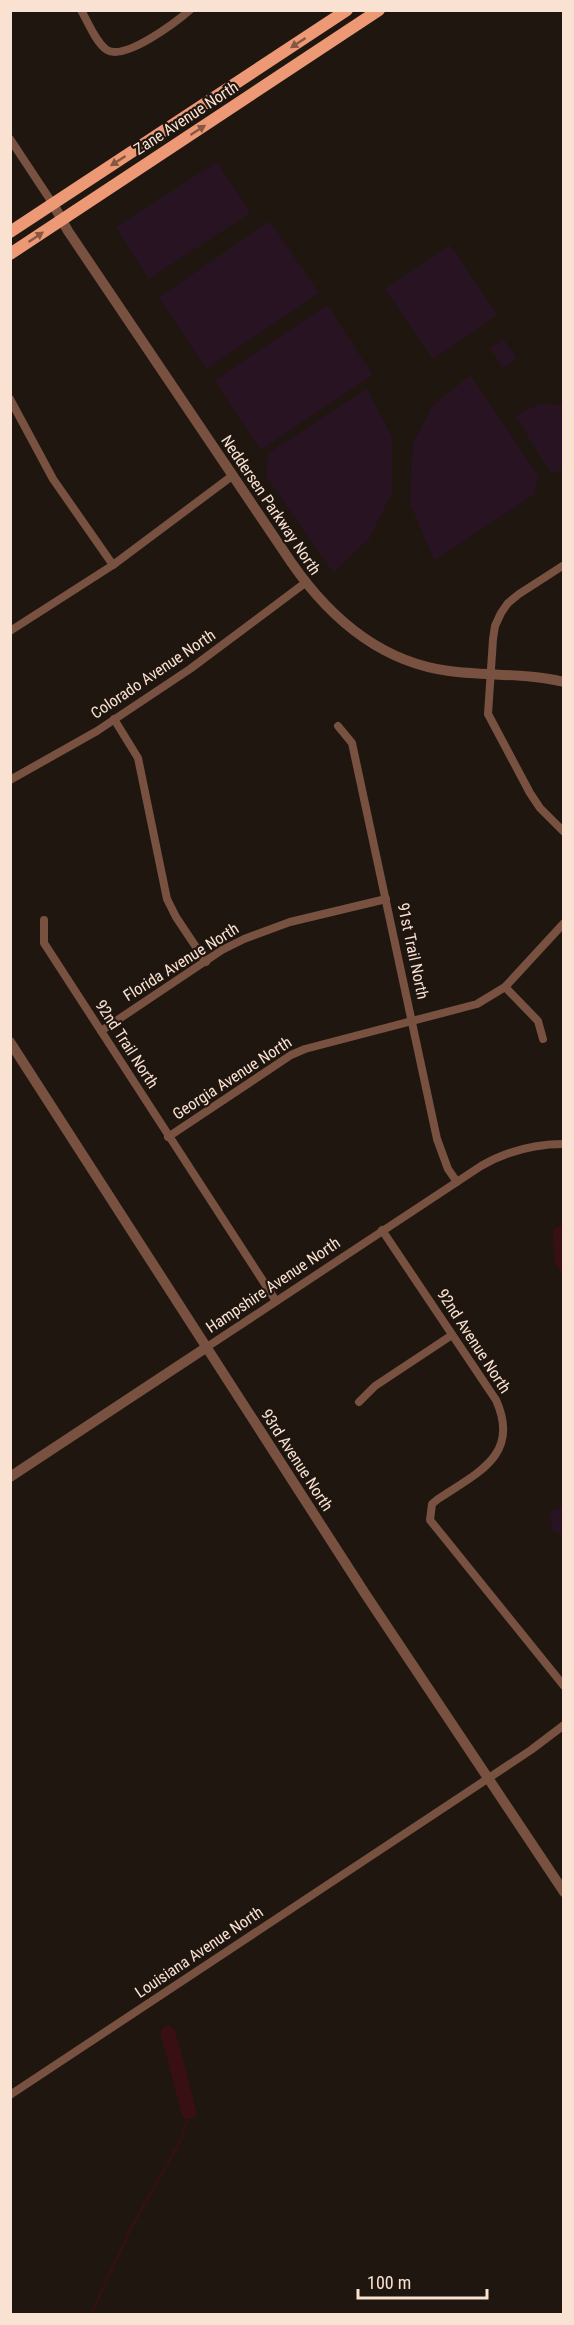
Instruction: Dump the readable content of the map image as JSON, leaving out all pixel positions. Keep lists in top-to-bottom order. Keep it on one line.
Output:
{"streets":{"main road":["Zane Avenue North"],"street":["Neddersen Parkway North","Colorado Avenue North","91st Trail North","Florida Avenue North","92nd Trail North","Georgia Avenue North","Hampshire Avenue North","92nd Avenue North","93rd Avenue North","Louisiana Avenue North"]},"crossings":[["Zane Avenue North","Neddersen Parkway North"],["Neddersen Parkway North","Colorado Avenue North"],["91st Trail North","Florida Avenue North"],["91st Trail North","Georgia Avenue North"],["91st Trail North","Hampshire Avenue North"],["Florida Avenue North","92nd Trail North"],["92nd Trail North","Georgia Avenue North"],["92nd Trail North","Hampshire Avenue North"],["Hampshire Avenue North","92nd Avenue North"],["Hampshire Avenue North","93rd Avenue North"],["93rd Avenue North","Louisiana Avenue North"]],"scale_bar":"100 m"}
